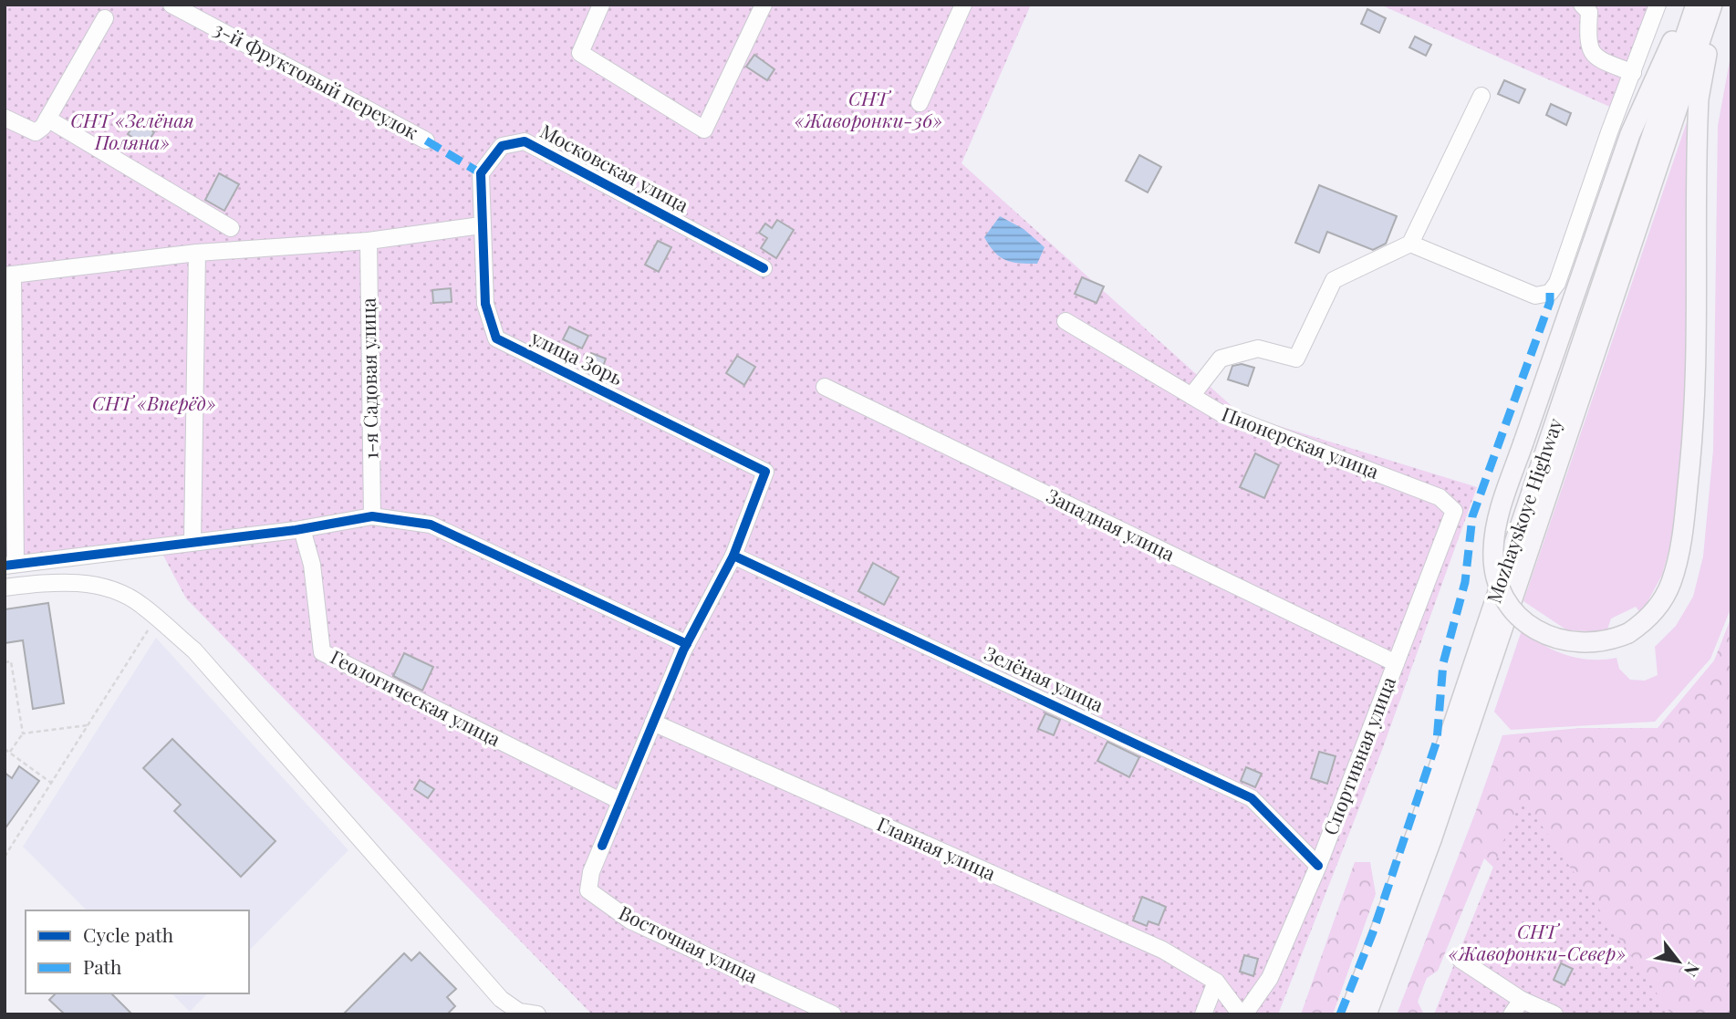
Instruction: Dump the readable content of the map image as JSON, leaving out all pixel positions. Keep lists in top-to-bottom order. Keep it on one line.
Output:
{"streets":{"main road":["Mozhayskoye Highway"],"street":["3-й Фруктовый переулок","Московская улица","улица Зорь","1-я Садовая улица","Пионерская улица","Западная улица","Зелёная улица","Геологическая улица","Спортивная улица","Главная улица","Восточная улица"]},"crossings":[["Московская улица","улица Зорь"],["улица Зорь","Зелёная улица"],["Пионерская улица","Спортивная улица"],["Западная улица","Спортивная улица"],["Зелёная улица","Спортивная улица"],["Геологическая улица","Восточная улица"]],"parks":["СНТ «Жаворонки-36»","СНТ «Зелёная Поляна»","СНТ «Вперёд»","СНТ «Жаворонки-Север»"],"legend":["Cycle path","Path"],"north":"bottom right"}
